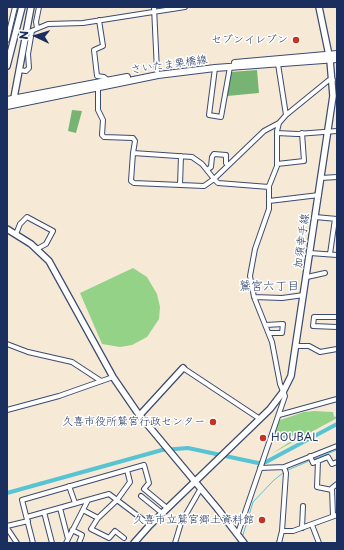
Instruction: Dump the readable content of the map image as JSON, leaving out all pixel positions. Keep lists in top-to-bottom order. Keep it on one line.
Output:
{"streets":{"main road":["さいたま栗橋線","加須幸手線"]},"crossings":[["さいたま栗橋線","加須幸手線"]],"districts":["鷲宮六丁目"],"places":["セブンイレブン","久喜市役所鷲宮行政センター","HOUBAL","久喜市立鷲宮郷土資料館"],"north":"left"}
